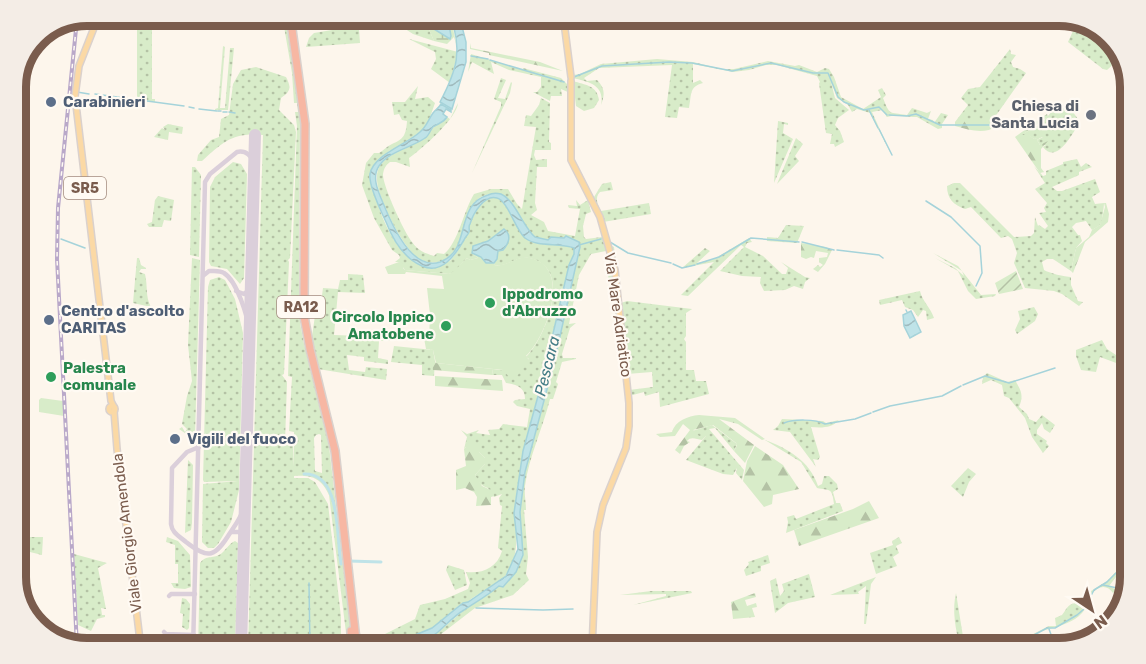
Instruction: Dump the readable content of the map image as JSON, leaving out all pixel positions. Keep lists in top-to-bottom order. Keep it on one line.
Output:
{"streets":{"highway":["RA12"],"main road":["SR5","Via Mare Adriatico","Viale Giorgio Amendola"]},"water":["Pescara"],"places":["Carabinieri","Chiesa di Santa Lucia","Ippodromo d'Abruzzo","Centro d'ascolto CARITAS","Circolo Ippico Amatobene","Palestra comunale","Vigili del fuoco"],"north":"bottom right"}
